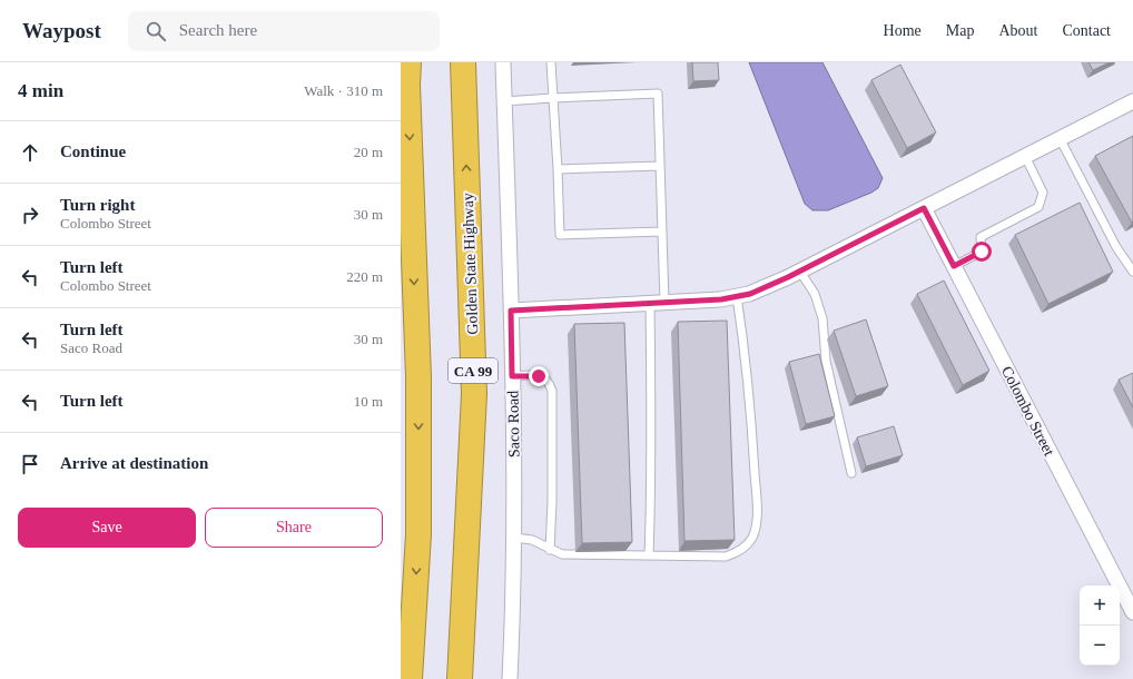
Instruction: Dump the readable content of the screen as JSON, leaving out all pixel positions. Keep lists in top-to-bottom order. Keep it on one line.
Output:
{"streets":{"highway":["Golden State Highway","CA 99"],"street":["Colombo Street","Saco Road"]},"page":{"header":"Waypost","search":"Search here","nav":["Home","Map","About","Contact"],"heading":["4 min","Walk · 310 m"],"list":[["Continue","20 m"],["Turn right","Colombo Street","30 m"],["Turn left","Colombo Street","220 m"],["Turn left","Saco Road","30 m"],["Turn left","10 m"],"Arrive at destination"],"buttons":["Save","Share"],"map_buttons":["+","−"]}}
